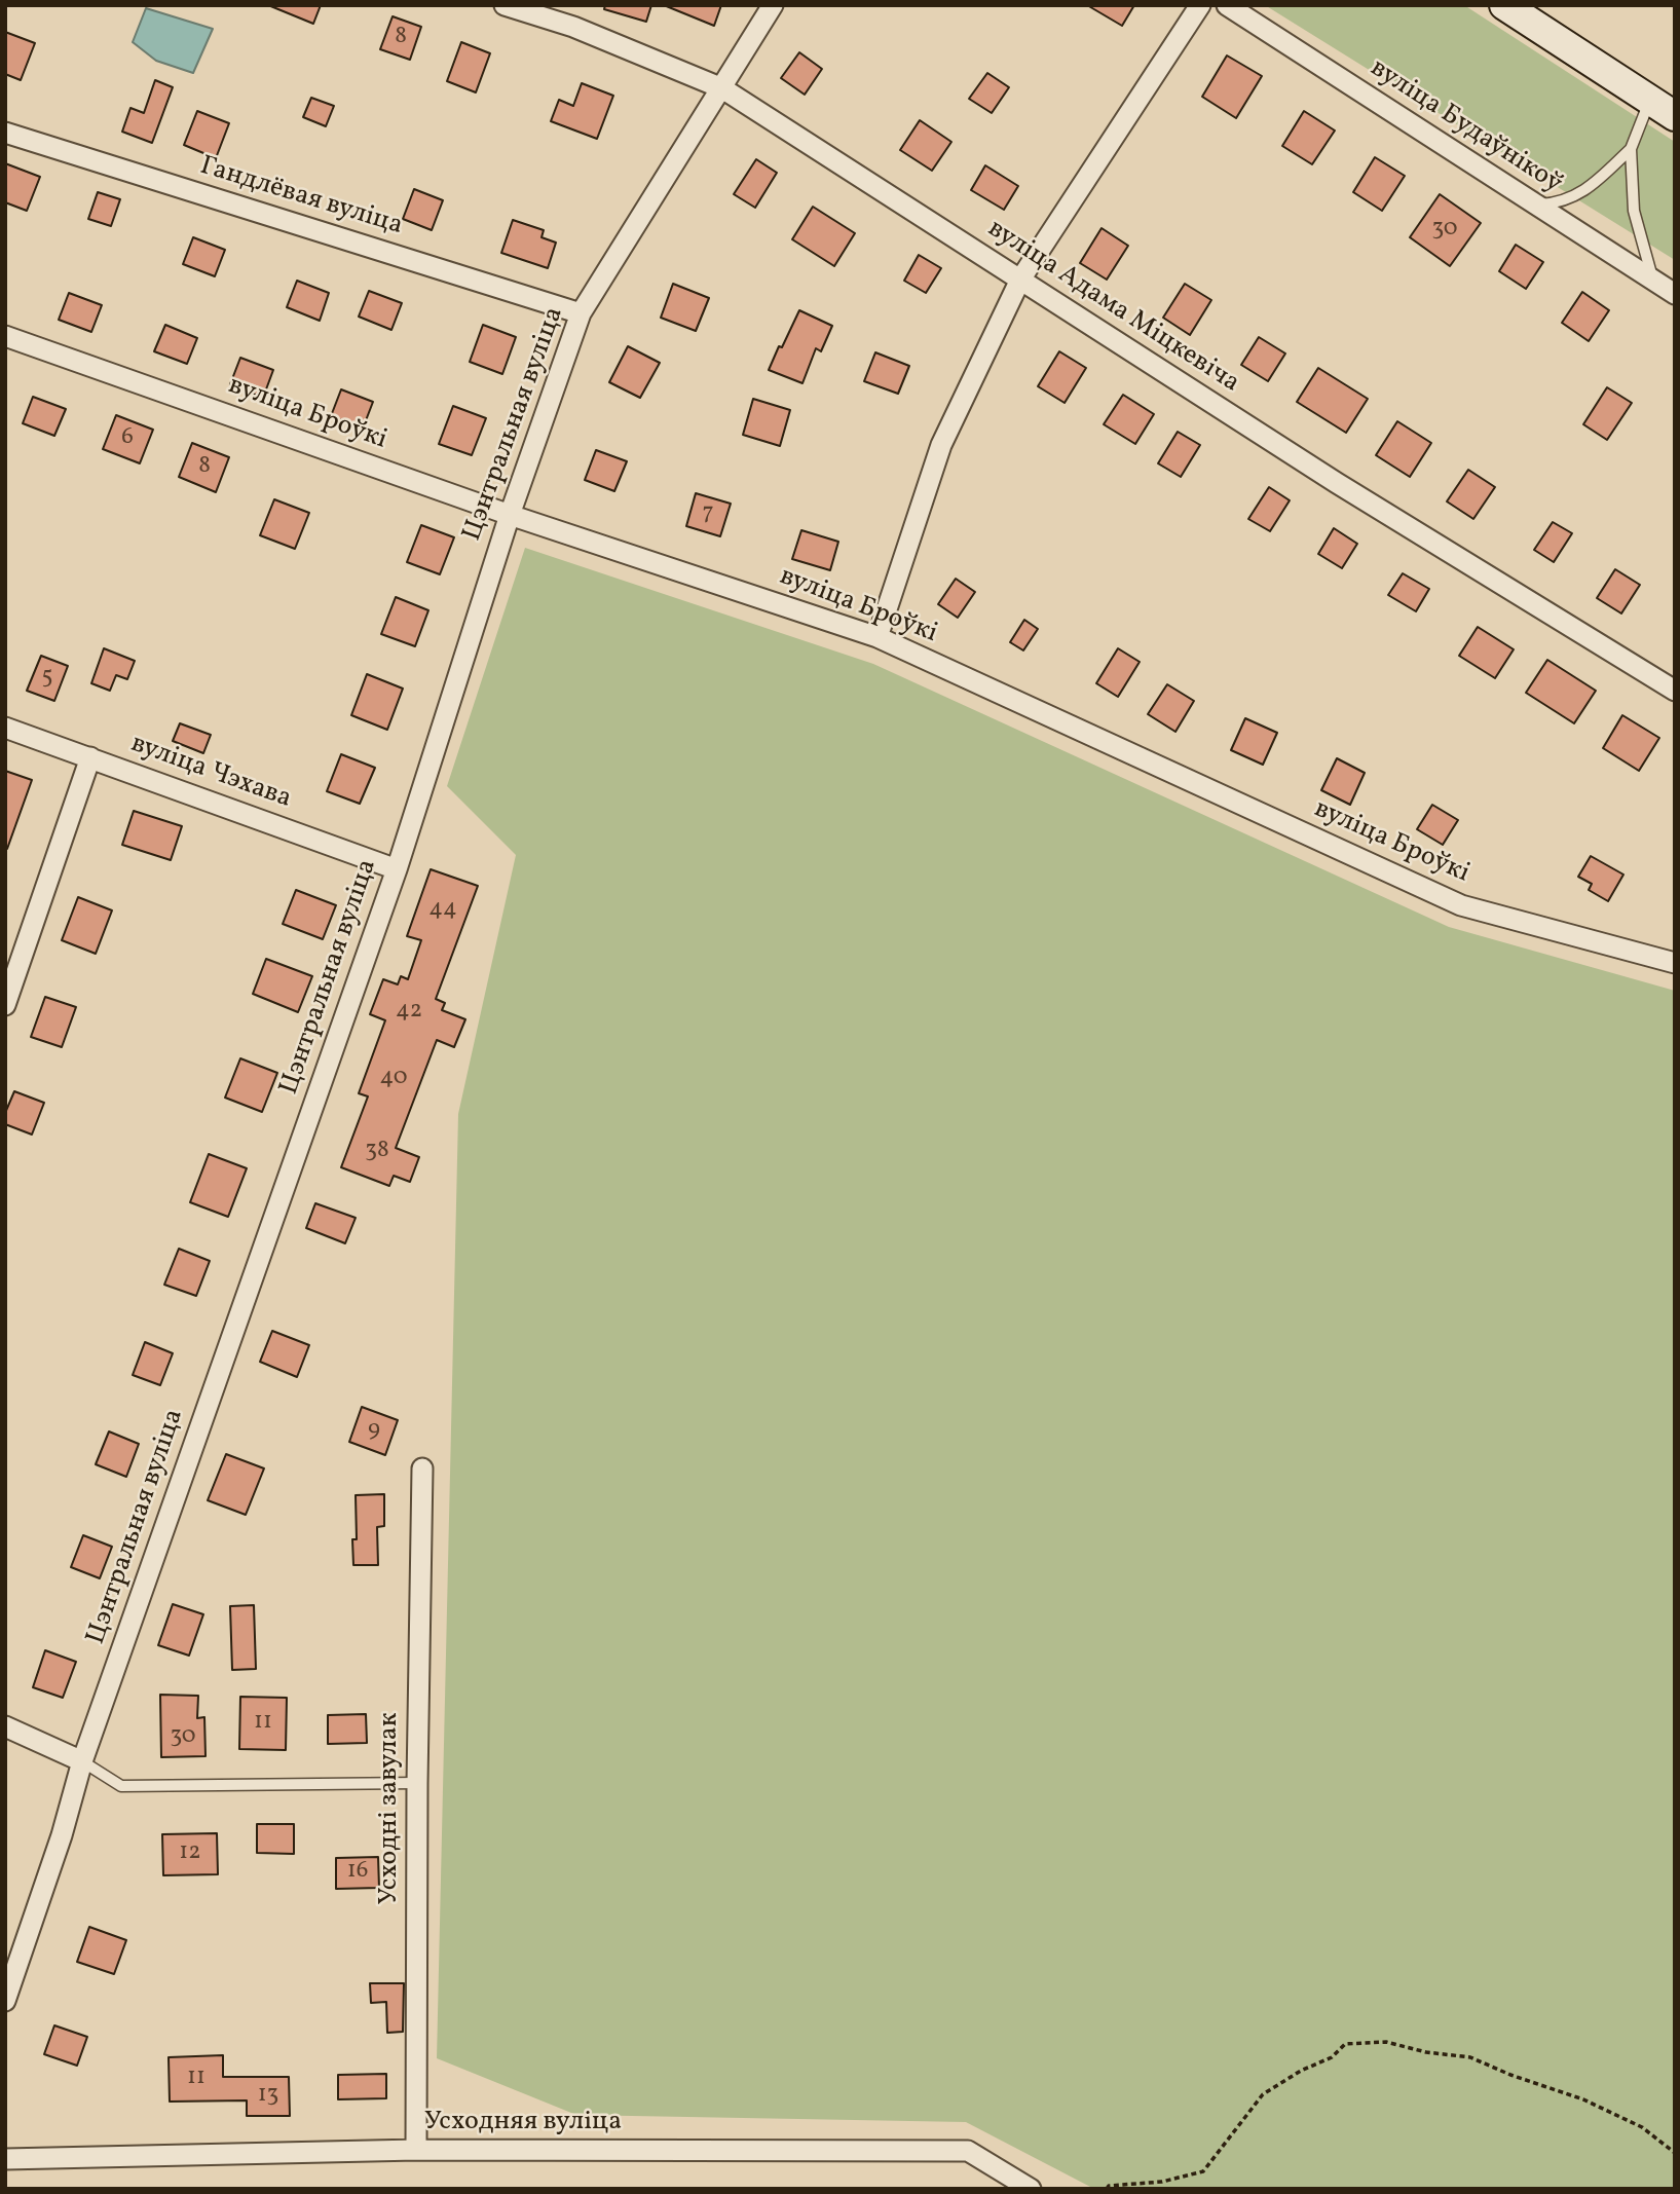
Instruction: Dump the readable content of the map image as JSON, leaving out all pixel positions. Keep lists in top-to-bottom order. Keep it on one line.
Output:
{"streets":{"street":["вуліца Будаўнікоў","Гандлёвая вуліца","вуліца Адама Міцкевіча","вуліца Броўкі","Цэнтральная вуліца","вуліца Чэхава","Усходні завулак","Усходняя вуліца"]},"crossings":[["Гандлёвая вуліца","Цэнтральная вуліца"],["вуліца Адама Міцкевіча","Цэнтральная вуліца"],["вуліца Броўкі","Цэнтральная вуліца"],["Цэнтральная вуліца","вуліца Чэхава"],["Усходні завулак","Усходняя вуліца"]],"house_numbers":["8","30","6","8","7","5","44","42","40","38","9","11","30","12","16","11","13"]}
